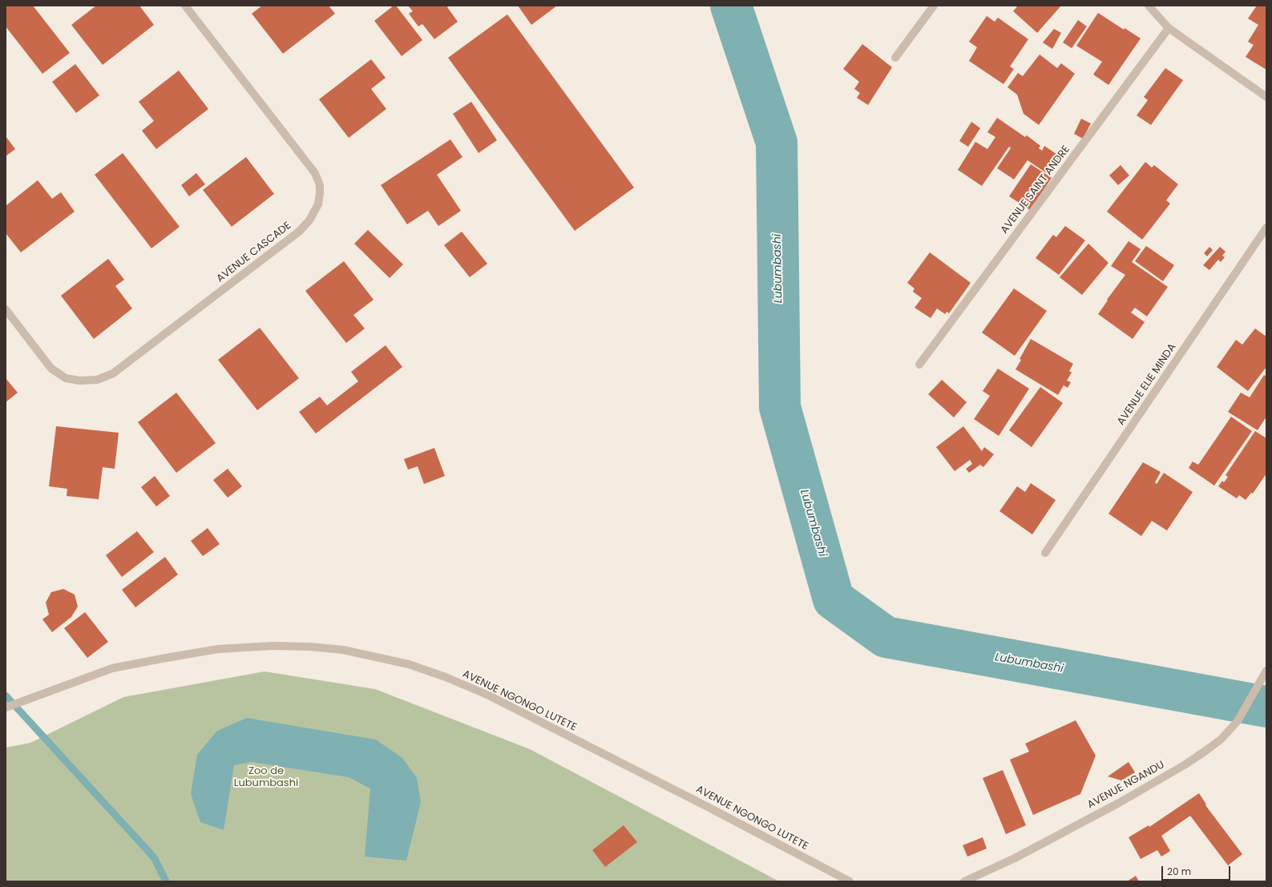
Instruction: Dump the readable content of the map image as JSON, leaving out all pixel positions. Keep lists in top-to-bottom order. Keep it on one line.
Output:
{"streets":{"street":["AVENUE SAINT ANDRE","AVENUE CASCADE","AVENUE ELIE MINDA","AVENUE NGONGO LUTETE","AVENUE NGANDU"]},"water":["Lubumbashi"],"parks":["Zoo de Lubumbashi"],"scale_bar":"20 m"}
